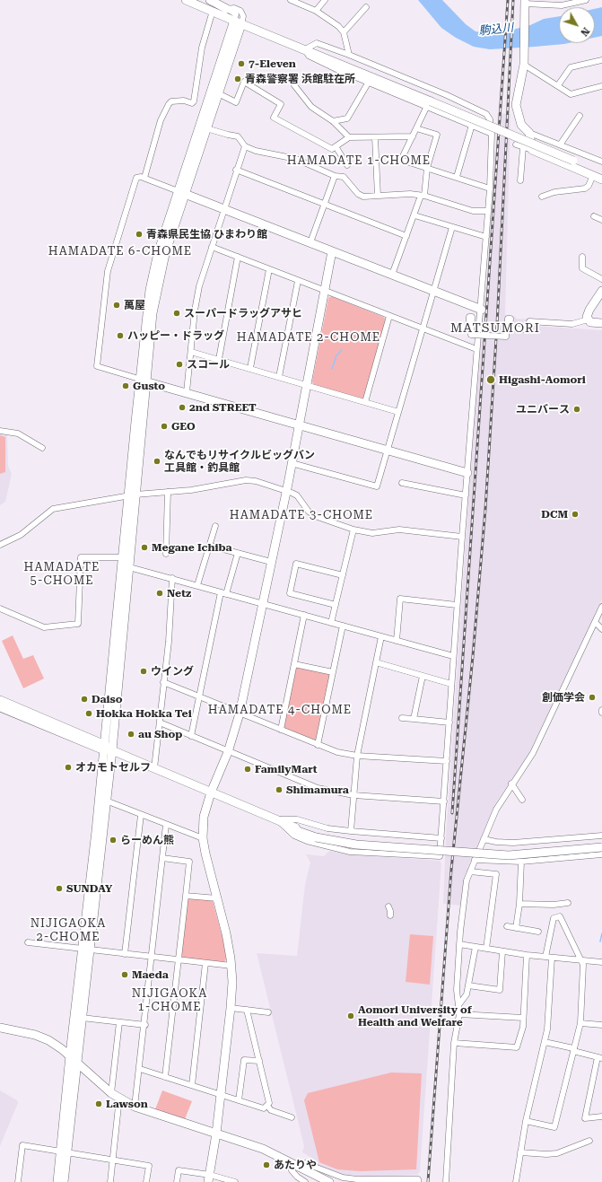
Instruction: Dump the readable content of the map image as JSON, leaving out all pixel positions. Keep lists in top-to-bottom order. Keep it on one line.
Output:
{"districts":["HAMADATE 1-CHOME","HAMADATE 6-CHOME","MATSUMORI","HAMADATE 2-CHOME","HAMADATE 3-CHOME","HAMADATE 5-CHOME","HAMADATE 4-CHOME","NIJIGAOKA 2-CHOME","NIJIGAOKA 1-CHOME"],"water":["駒込川"],"places":["7-Eleven","青森警察署 浜館駐在所","青森県民生協 ひまわり館","萬屋","スーパードラッグアサヒ","ハッピー・ドラッグ","スコール","Higashi-Aomori","Gusto","2nd STREET","ユニバース","GEO","なんでもリサイクルビッグバン 工具館・釣具館","DCM","Megane Ichiba","Netz","ウイング","創価学会","Daiso","Hokka Hokka Tei","au Shop","オカモトセルフ","FamilyMart","Shimamura","らーめん熊","SUNDAY","Maeda","Aomori University of Health and Welfare","Lawson","あたりや"],"north":"bottom right"}
